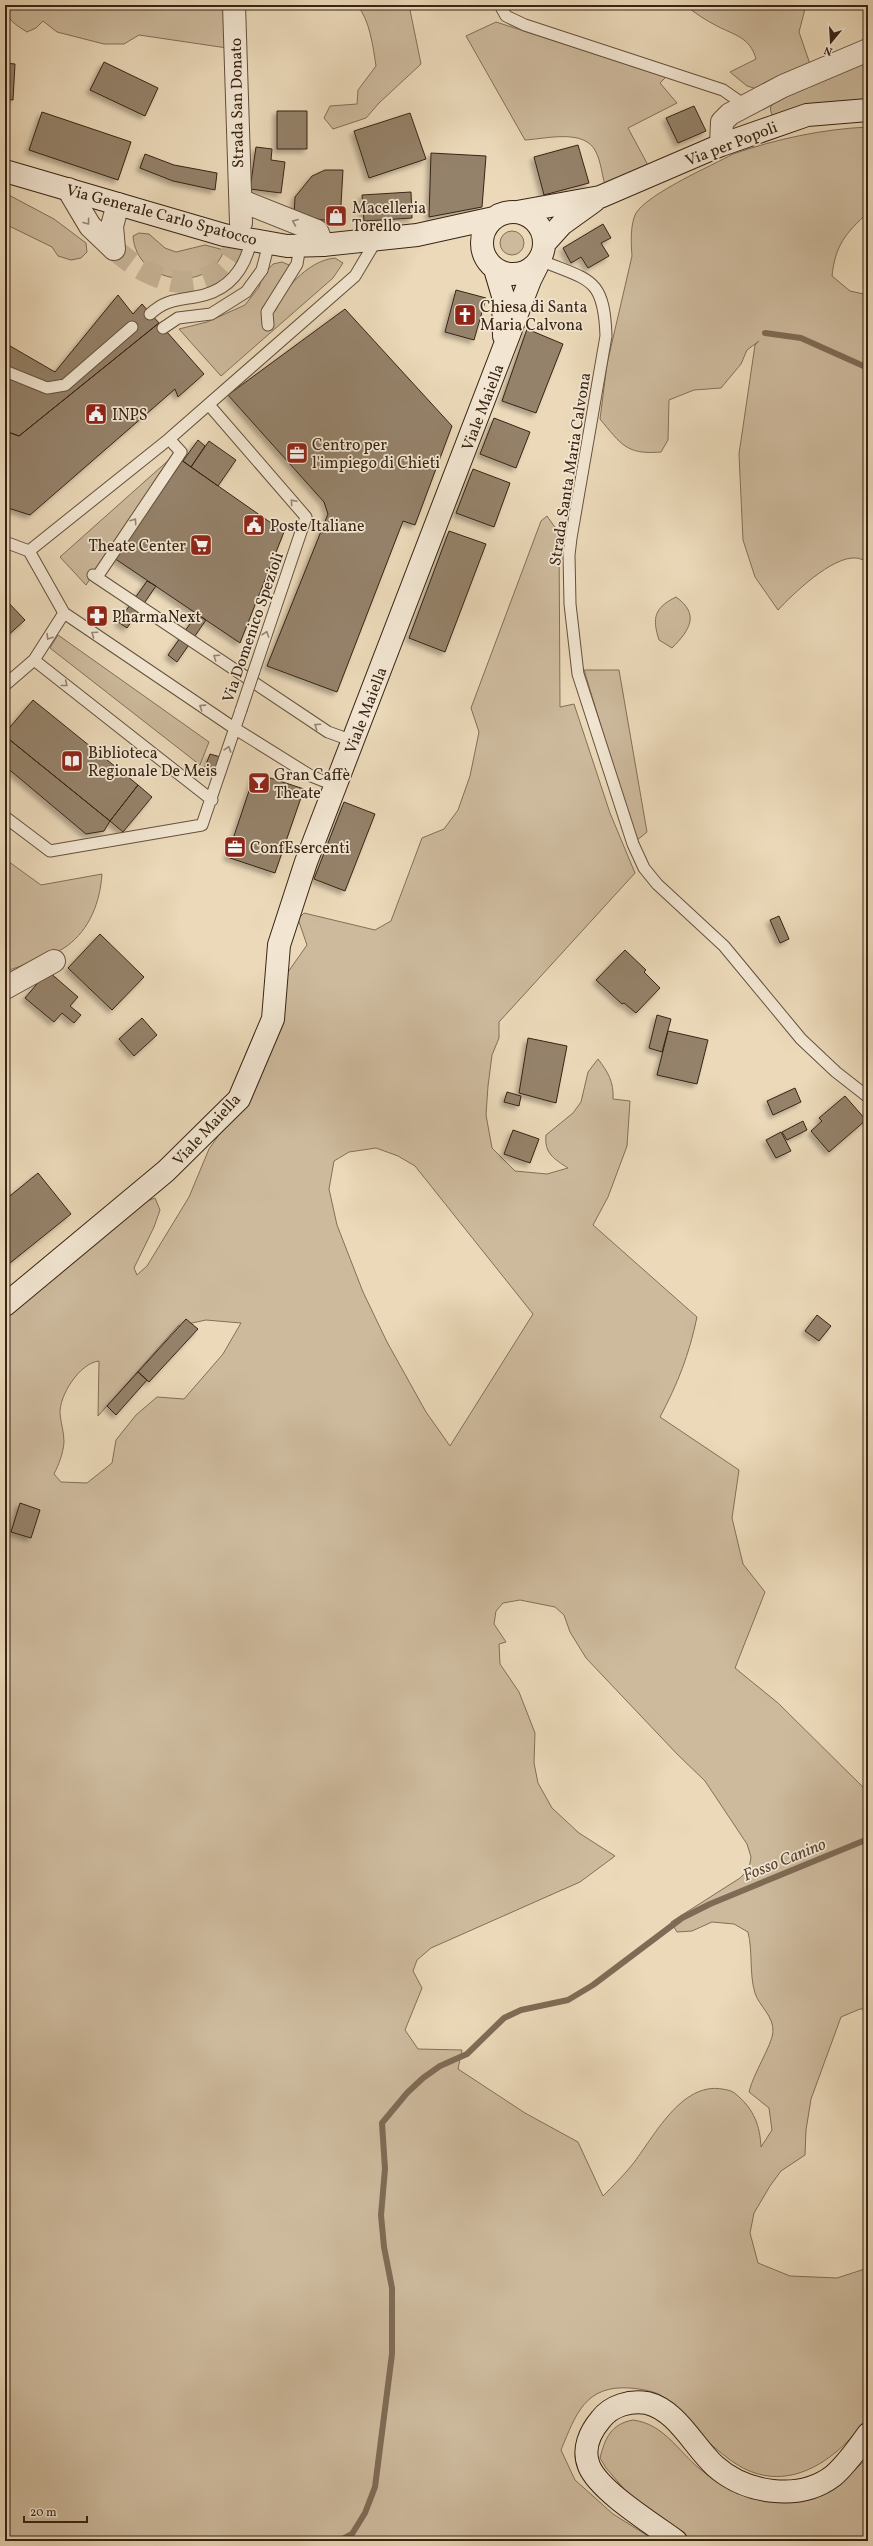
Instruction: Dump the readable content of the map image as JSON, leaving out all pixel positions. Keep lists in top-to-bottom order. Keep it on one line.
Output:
{"streets":{"main road":["Strada San Donato","Via per Popoli","Via Generale Carlo Spatocco","Viale Maiella"],"lane":["Strada Santa Maria Calvona","Via Domenico Spezioli"]},"crossings":[["Strada San Donato","Via Generale Carlo Spatocco"],["Via per Popoli","Via Generale Carlo Spatocco"],["Via per Popoli","Viale Maiella"],["Via per Popoli","Strada Santa Maria Calvona"],["Via Generale Carlo Spatocco","Viale Maiella"],["Via Generale Carlo Spatocco","Strada Santa Maria Calvona"],["Viale Maiella","Strada Santa Maria Calvona"],["Viale Maiella","Via Domenico Spezioli"]],"one_way":["Via Domenico Spezioli"],"water":["Fosso Canino"],"places":{"shop":["Macelleria Torello"],"church":["Chiesa di Santa Maria Calvona"],"public building":["INPS","Poste Italiane"],"office":["Centro per l'impiego di Chieti","ConfEsercenti"],"supermarket":["Theate Center"],"pharmacy":["PharmaNext"],"library":["Biblioteca Regionale De Meis"],"bar":["Gran Caffè Theate"]},"scale_bar":"20 m","north":"bottom"}
